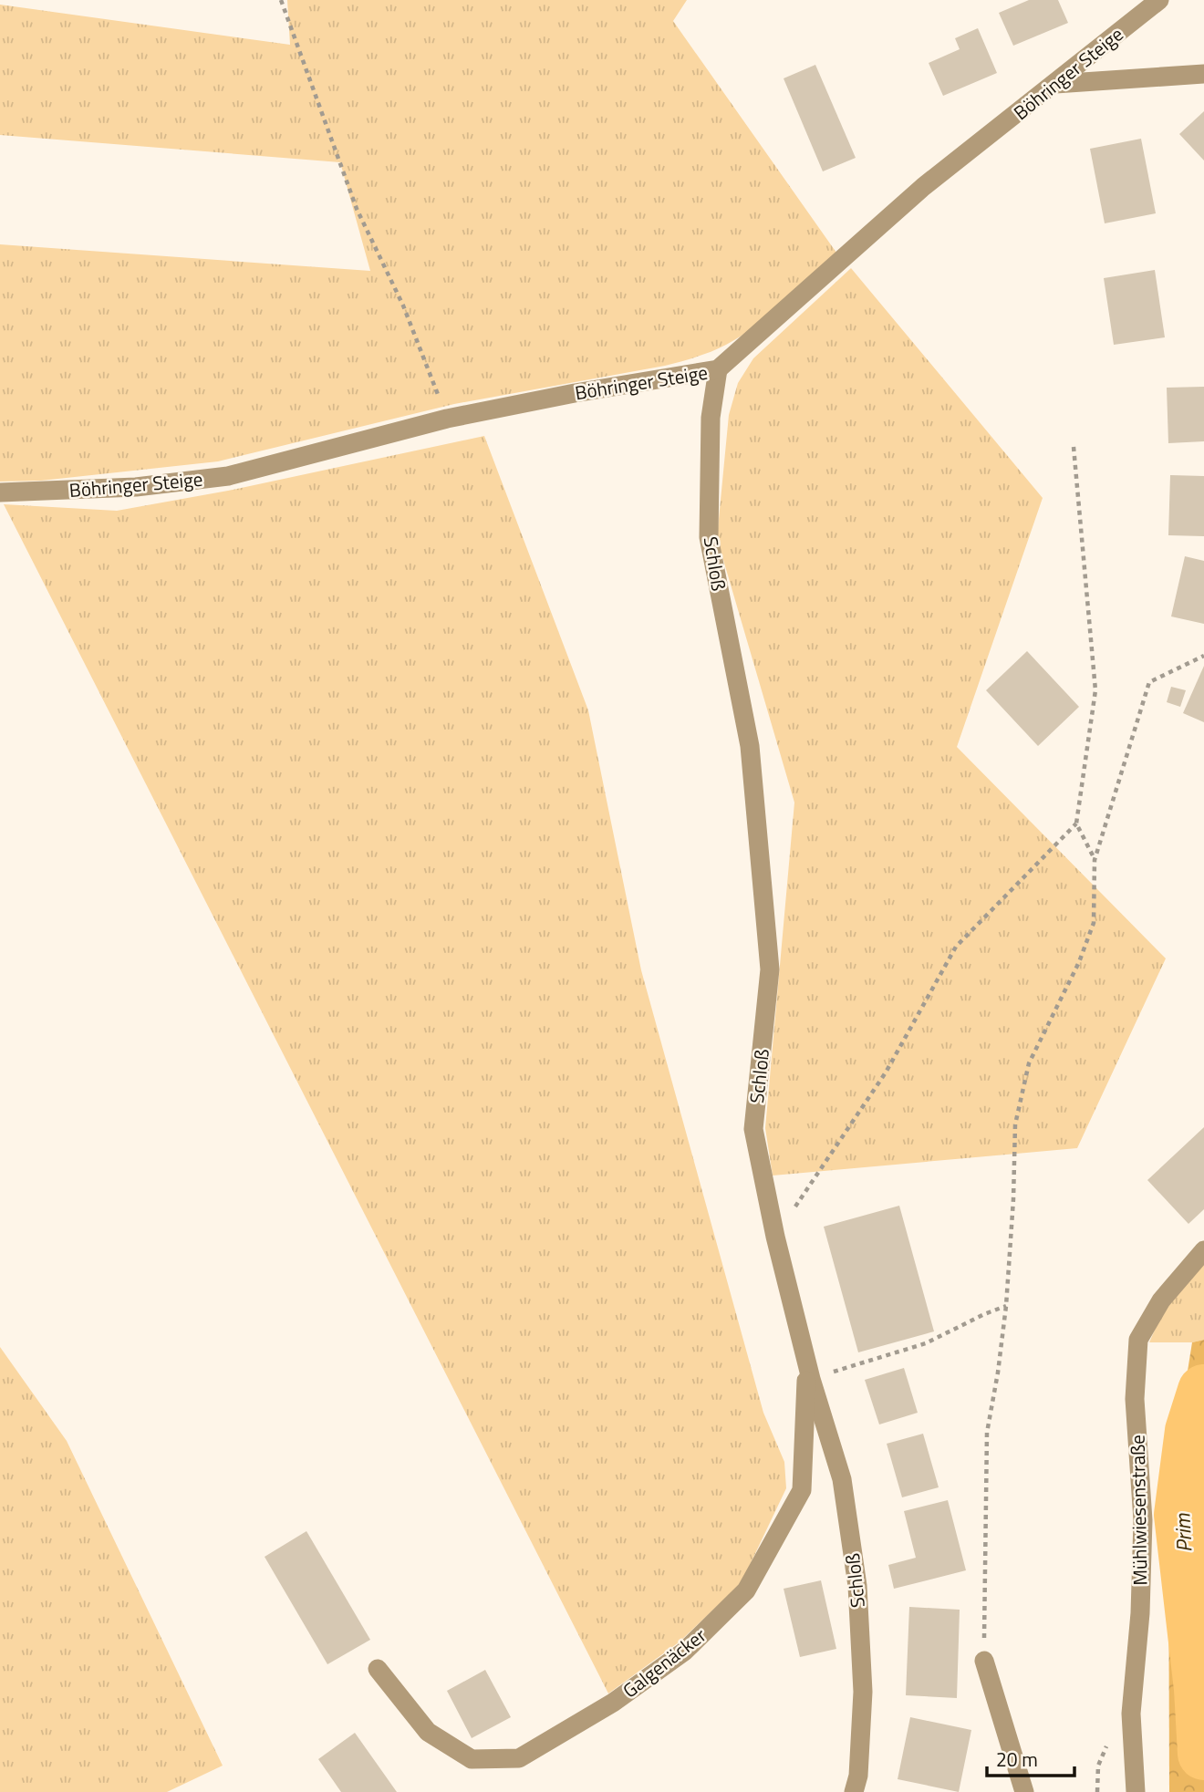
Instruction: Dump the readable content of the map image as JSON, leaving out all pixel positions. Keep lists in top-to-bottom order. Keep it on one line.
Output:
{"streets":{"street":["Böhringer Steige","Schloß","Mühlwiesenstraße","Galgenäcker"]},"crossings":[["Böhringer Steige","Schloß"],["Schloß","Galgenäcker"]],"water":["Prim"],"scale_bar":"20 m"}
